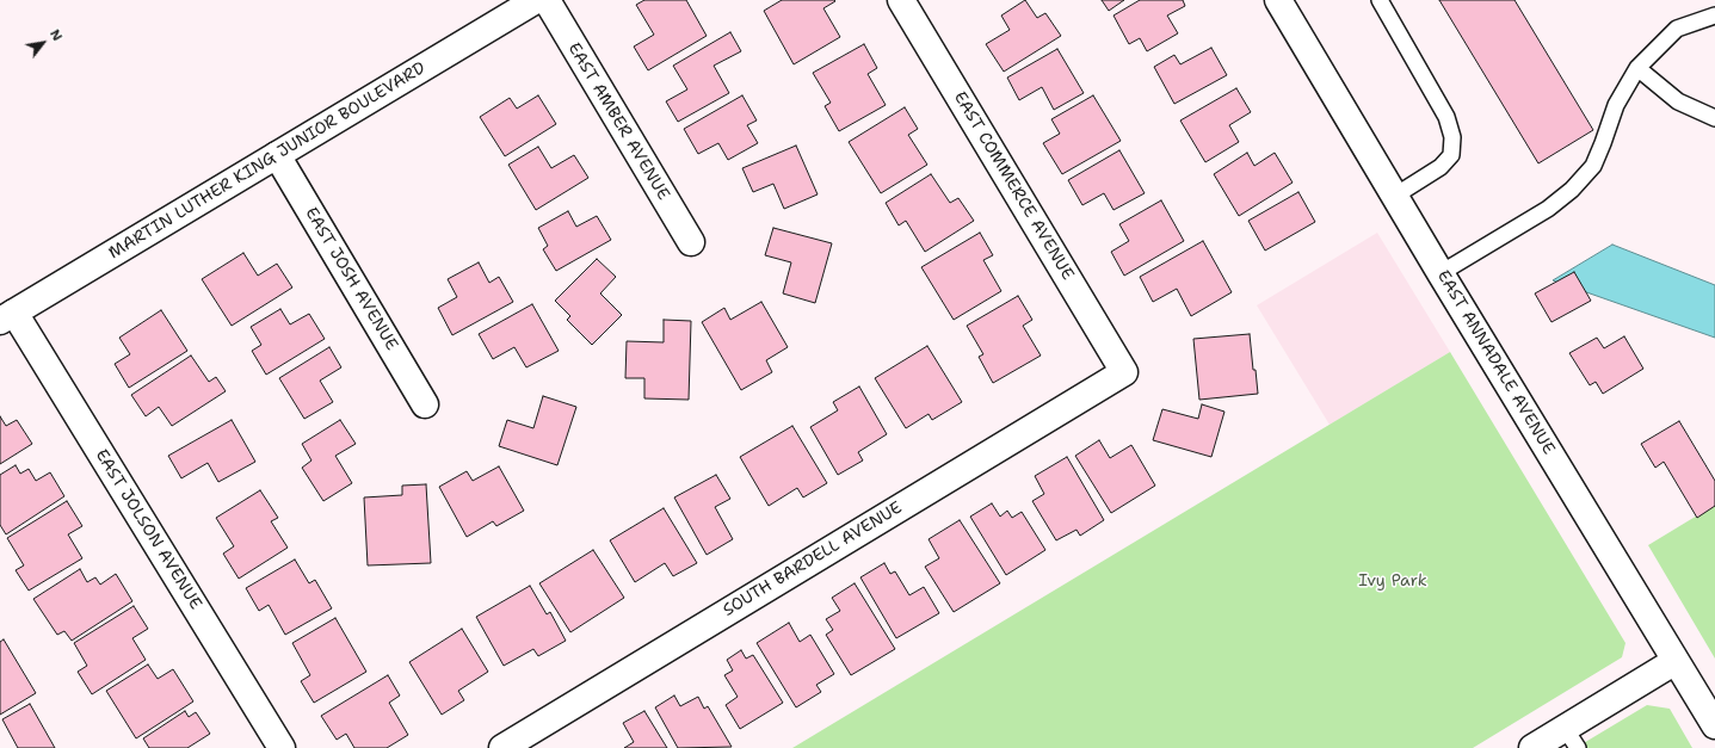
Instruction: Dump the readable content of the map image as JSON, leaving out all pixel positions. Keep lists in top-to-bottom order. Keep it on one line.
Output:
{"streets":{"street":["EAST AMBER AVENUE","MARTIN LUTHER KING JUNIOR BOULEVARD","EAST COMMERCE AVENUE","EAST JOSH AVENUE","EAST ANNADALE AVENUE","EAST JOLSON AVENUE","SOUTH BARDELL AVENUE"]},"crossings":[["MARTIN LUTHER KING JUNIOR BOULEVARD","EAST JOSH AVENUE"],["MARTIN LUTHER KING JUNIOR BOULEVARD","EAST JOLSON AVENUE"],["EAST COMMERCE AVENUE","SOUTH BARDELL AVENUE"]],"parks":["Ivy Park"],"north":"top right"}
